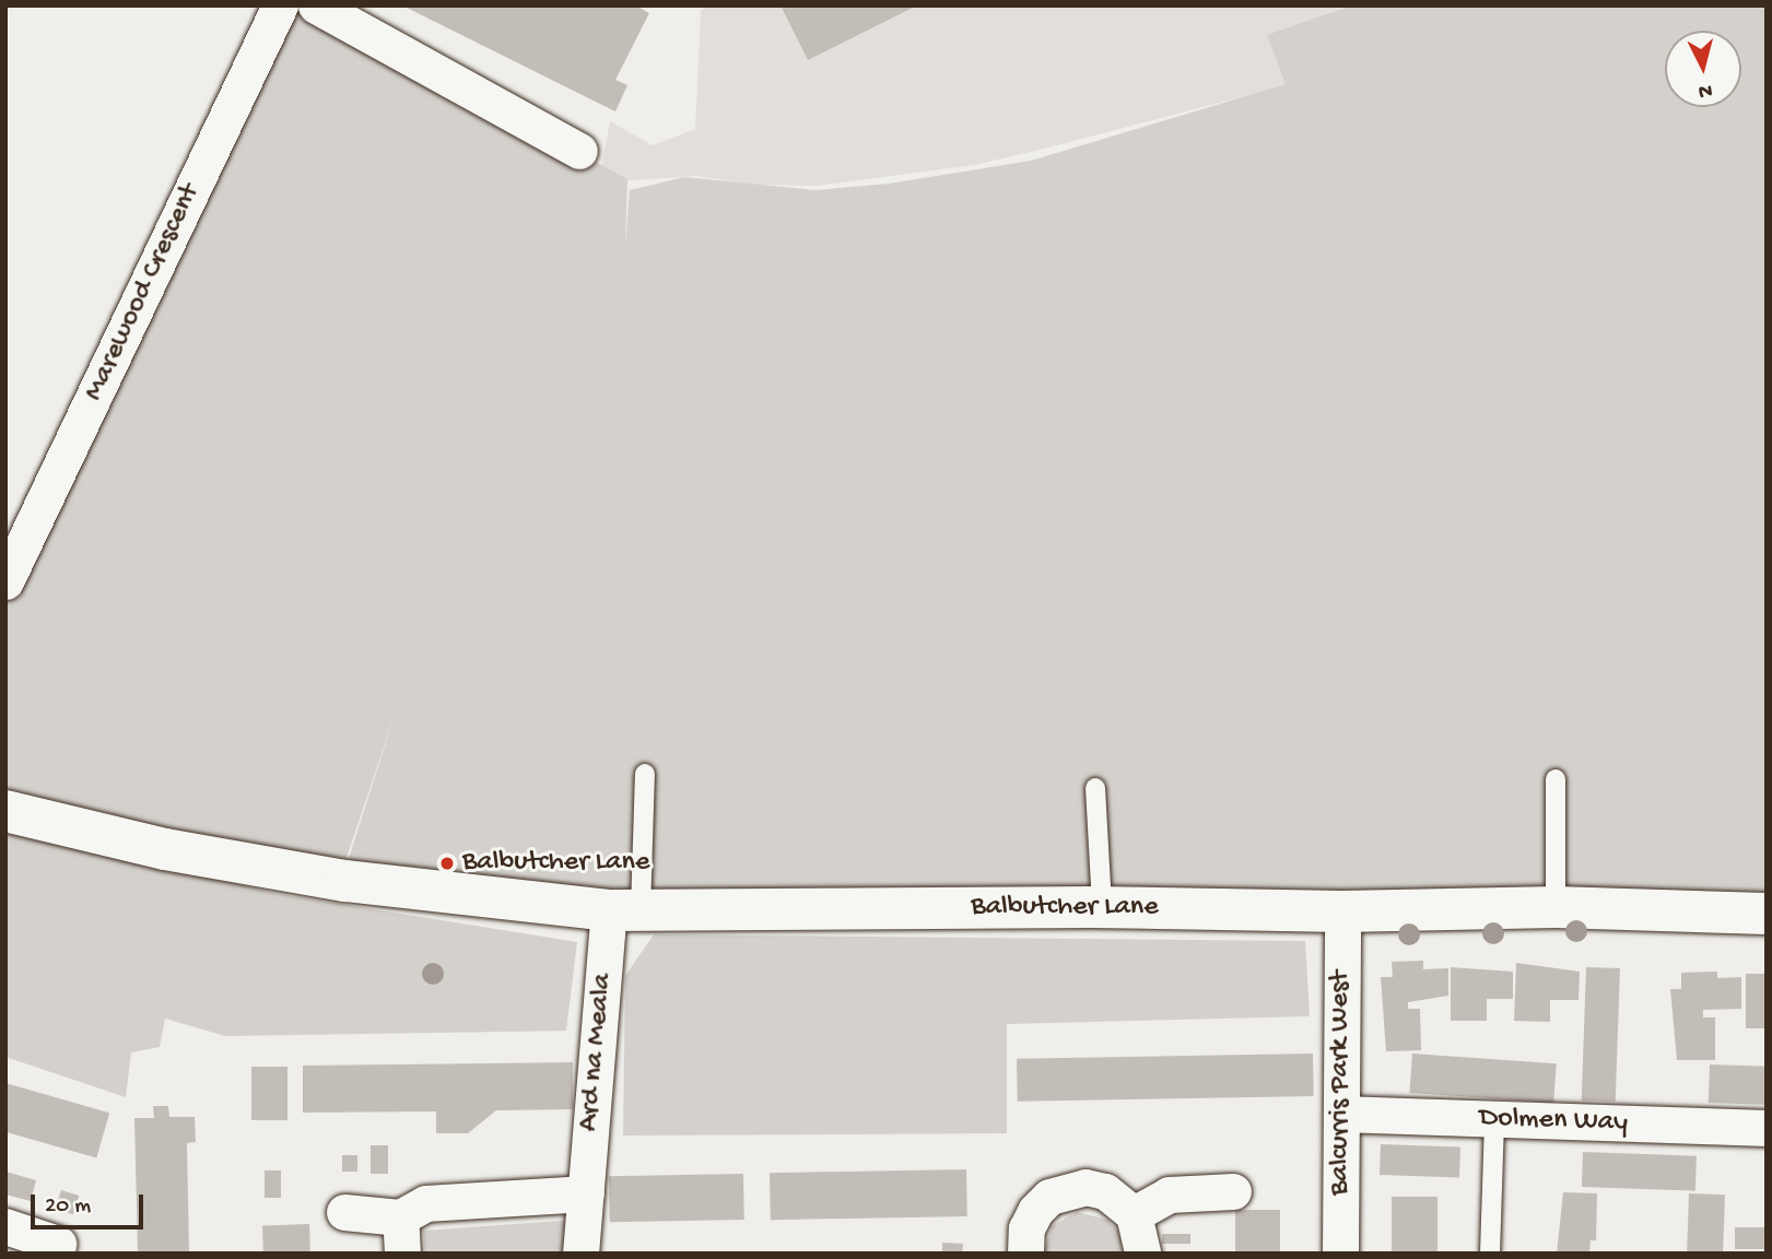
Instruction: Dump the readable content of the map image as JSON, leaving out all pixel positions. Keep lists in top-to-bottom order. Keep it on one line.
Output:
{"streets":{"street":["Marewood Crescent","Balbutcher Lane","Ard na Meala","Balcurris Park West","Dolmen Way"]},"crossings":[["Balbutcher Lane","Ard na Meala"],["Balbutcher Lane","Balcurris Park West"],["Balcurris Park West","Dolmen Way"]],"places":["Balbutcher Lane"],"scale_bar":"20 m","north":"bottom"}
